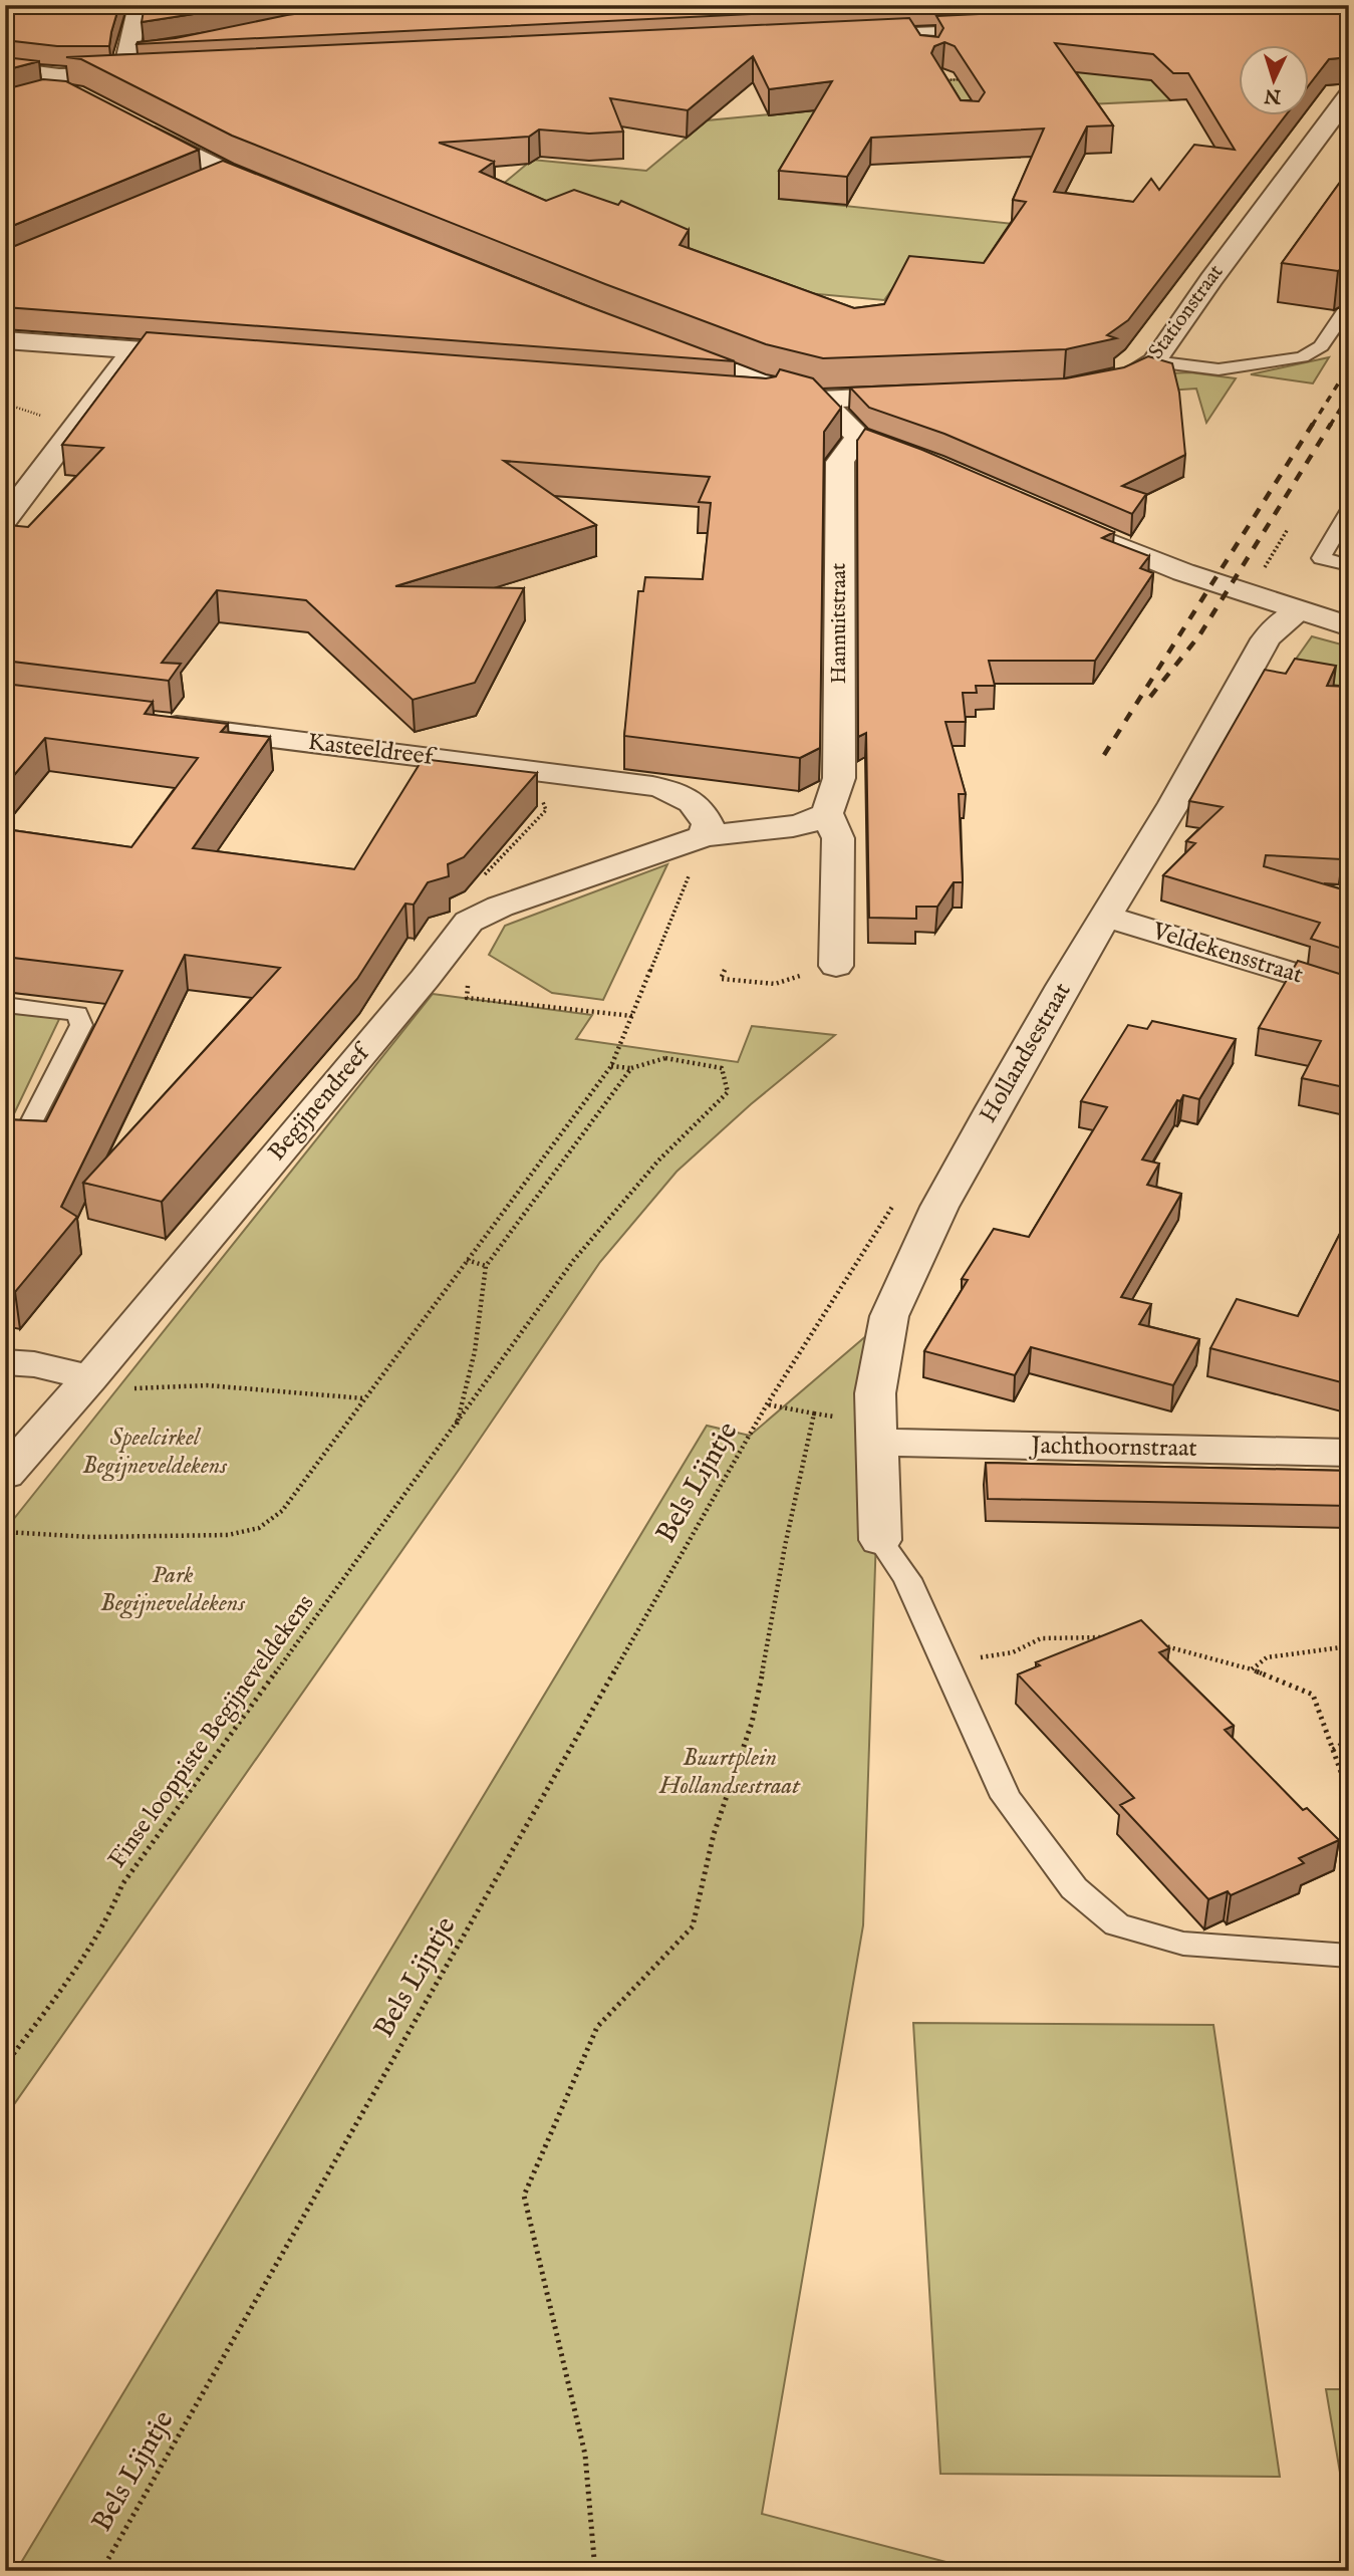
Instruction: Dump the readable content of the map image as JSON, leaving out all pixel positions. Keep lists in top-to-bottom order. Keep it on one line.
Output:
{"streets":{"street":["Stationstraat","Hannuitstraat","Kasteeldreef","Veldekensstraat","Hollandsestraat","Begijnendreef","Jachthoornstraat"],"path":["Bels Lijntje","Finse looppiste Begijneveldekens"]},"crossings":[["Kasteeldreef","Begijnendreef"],["Veldekensstraat","Hollandsestraat"],["Hollandsestraat","Jachthoornstraat"]],"parks":["Speelcirkel Begijneveldekens","Park Begijneveldekens","Buurtplein Hollandsestraat"],"north":"bottom"}
